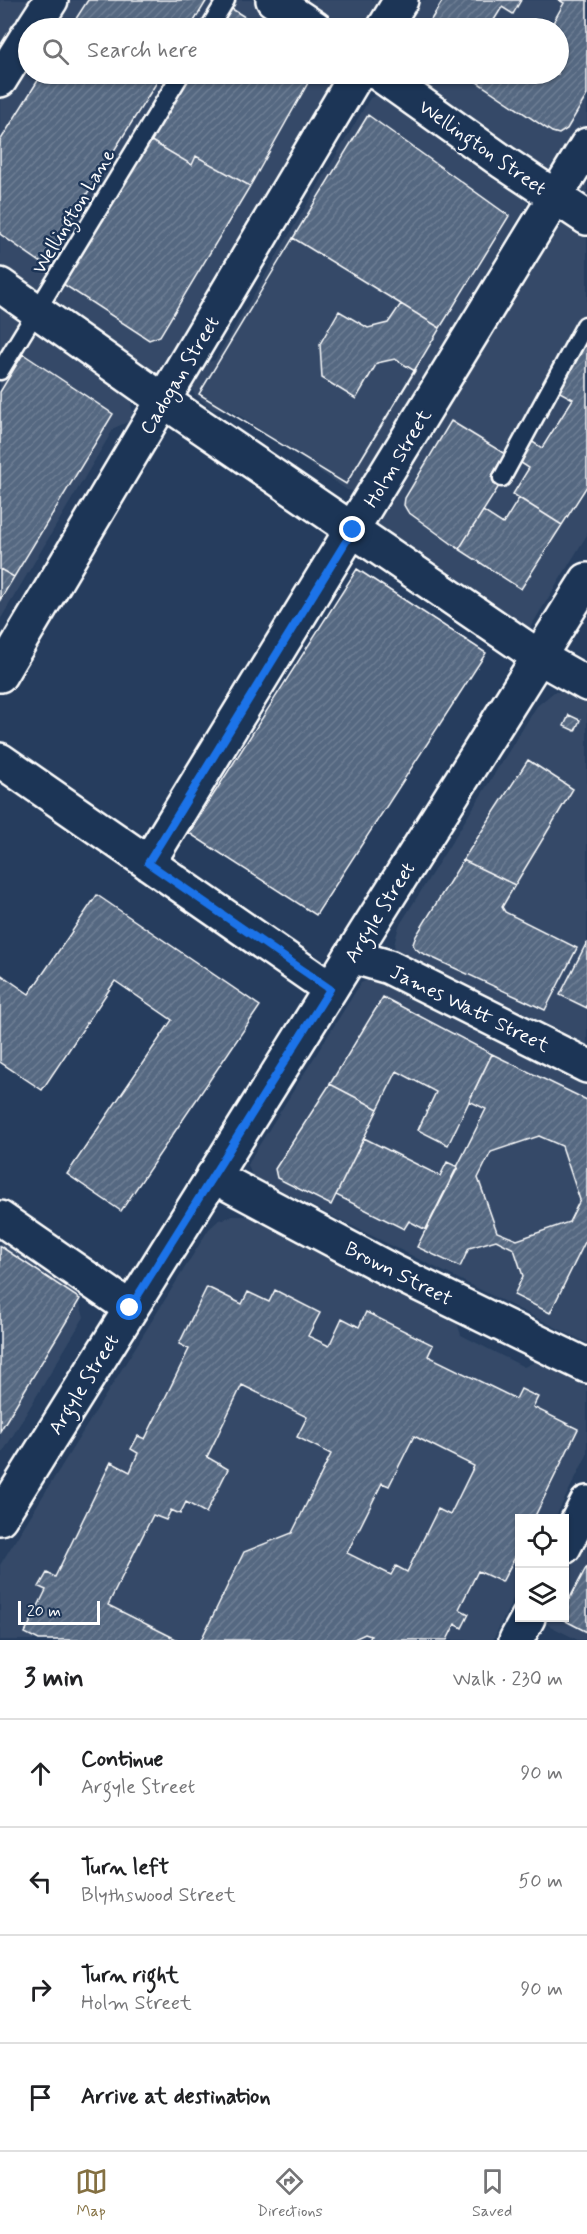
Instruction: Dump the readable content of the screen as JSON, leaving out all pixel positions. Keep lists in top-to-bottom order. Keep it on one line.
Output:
{"streets":{"street":["Wellington Street","Cadogan Street","Holm Street","Argyle Street","James Watt Street","Brown Street"],"lane":["Wellington Lane"]},"crossings":[["Wellington Street","Holm Street"],["Argyle Street","James Watt Street"],["Argyle Street","Brown Street"]],"scale_bar":"20 m","page":{"search":"Search here","scale":"20 m","heading":["3 min","Walk · 230 m"],"list":[["Continue","Argyle Street","90 m"],["Turn left","Blythswood Street","50 m"],["Turn right","Holm Street","90 m"],"Arrive at destination"],"nav":["Map","Directions","Saved"]}}
